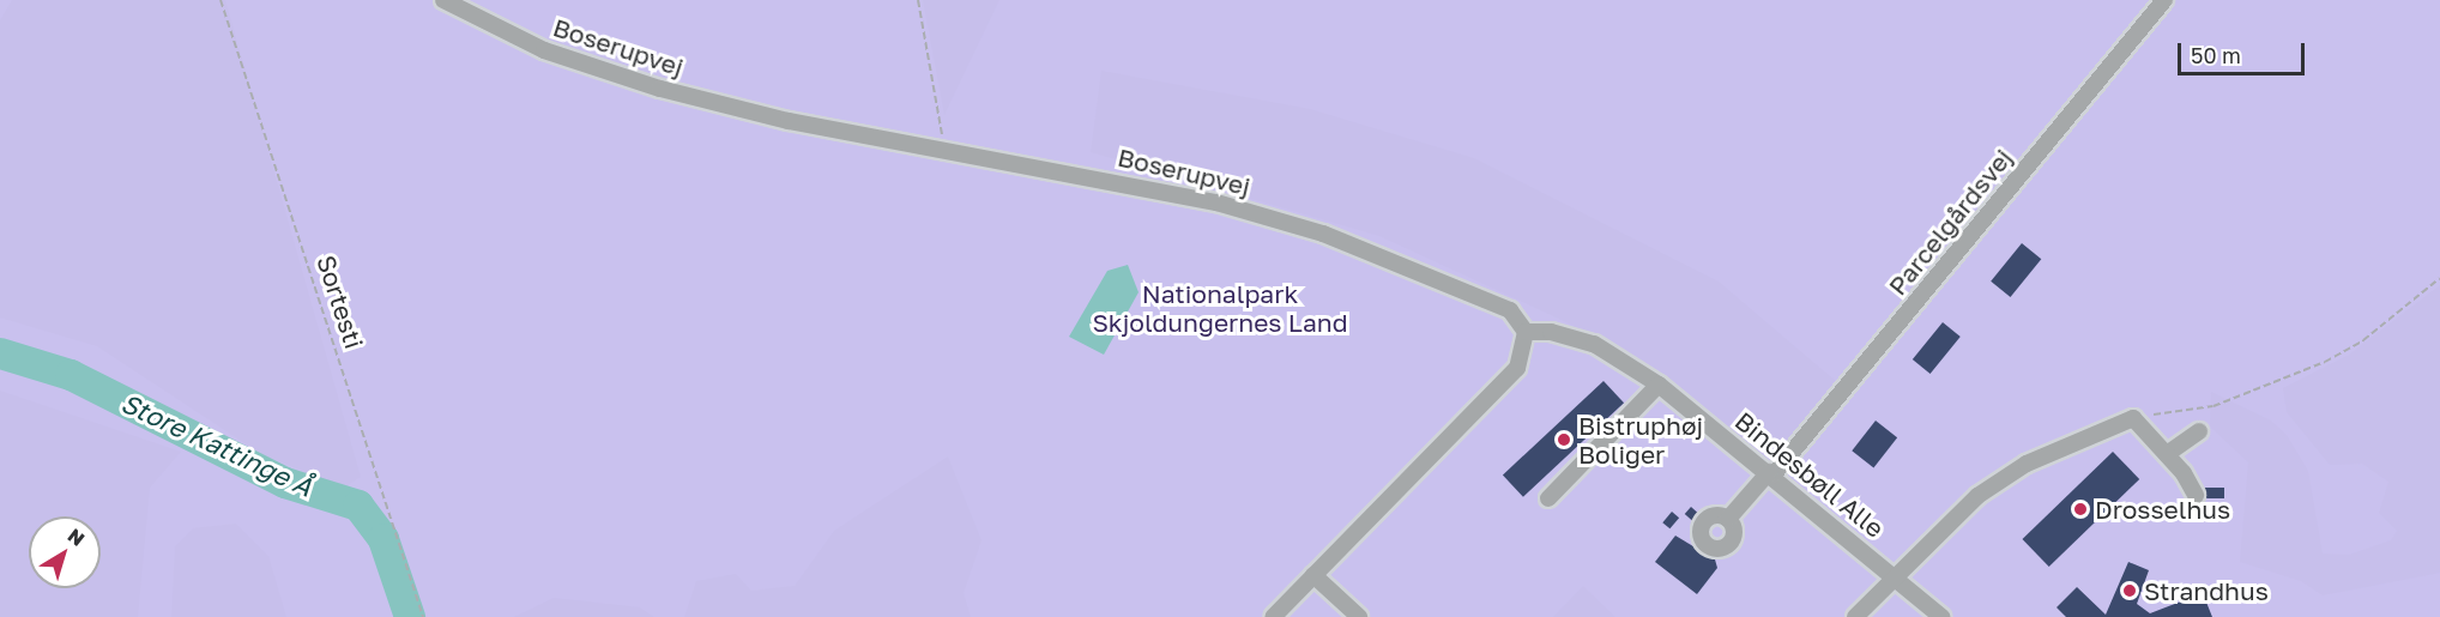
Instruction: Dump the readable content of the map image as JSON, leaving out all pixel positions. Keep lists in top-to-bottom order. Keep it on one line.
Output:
{"streets":{"street":["Boserupvej","Parcelgårdsvej","Bindesbøll Alle"],"path":["Sortesti"]},"crossings":[["Boserupvej","Bindesbøll Alle"],["Parcelgårdsvej","Bindesbøll Alle"]],"water":["Store Kattinge Å"],"parks":["Nationalpark Skjoldungernes Land"],"places":["Bistruphøj Boliger","Drosselhus","Strandhus"],"scale_bar":"50 m","north":"top right"}
